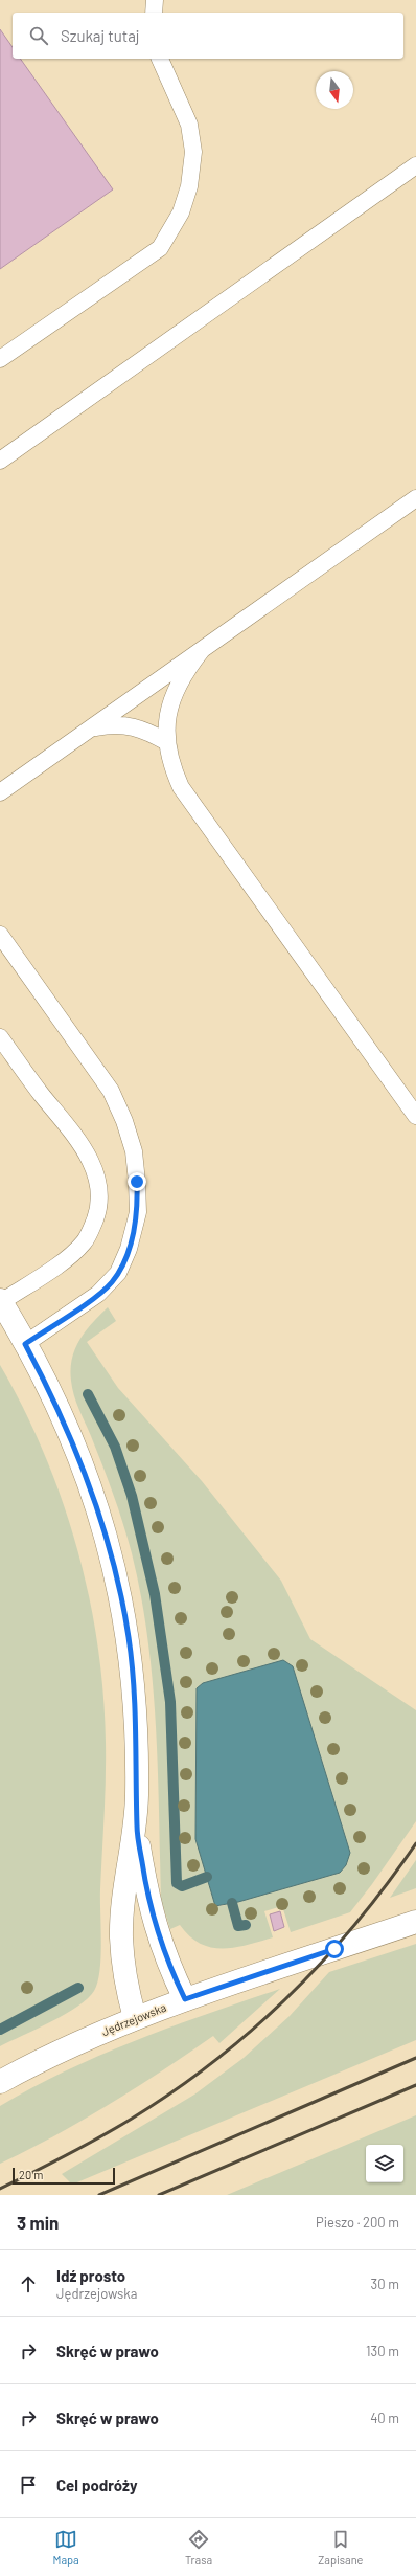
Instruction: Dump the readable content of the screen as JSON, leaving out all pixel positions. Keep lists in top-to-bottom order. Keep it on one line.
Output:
{"streets":{"street":["Jędrzejowska"]},"scale_bar":"20 m","north":"bottom","page":{"search":"Szukaj tutaj","scale":"20 m","heading":["3 min","Pieszo · 200 m"],"list":[["Idź prosto","Jędrzejowska","30 m"],["Skręć w prawo","130 m"],["Skręć w prawo","40 m"],"Cel podróży"],"nav":["Mapa","Trasa","Zapisane"]}}
